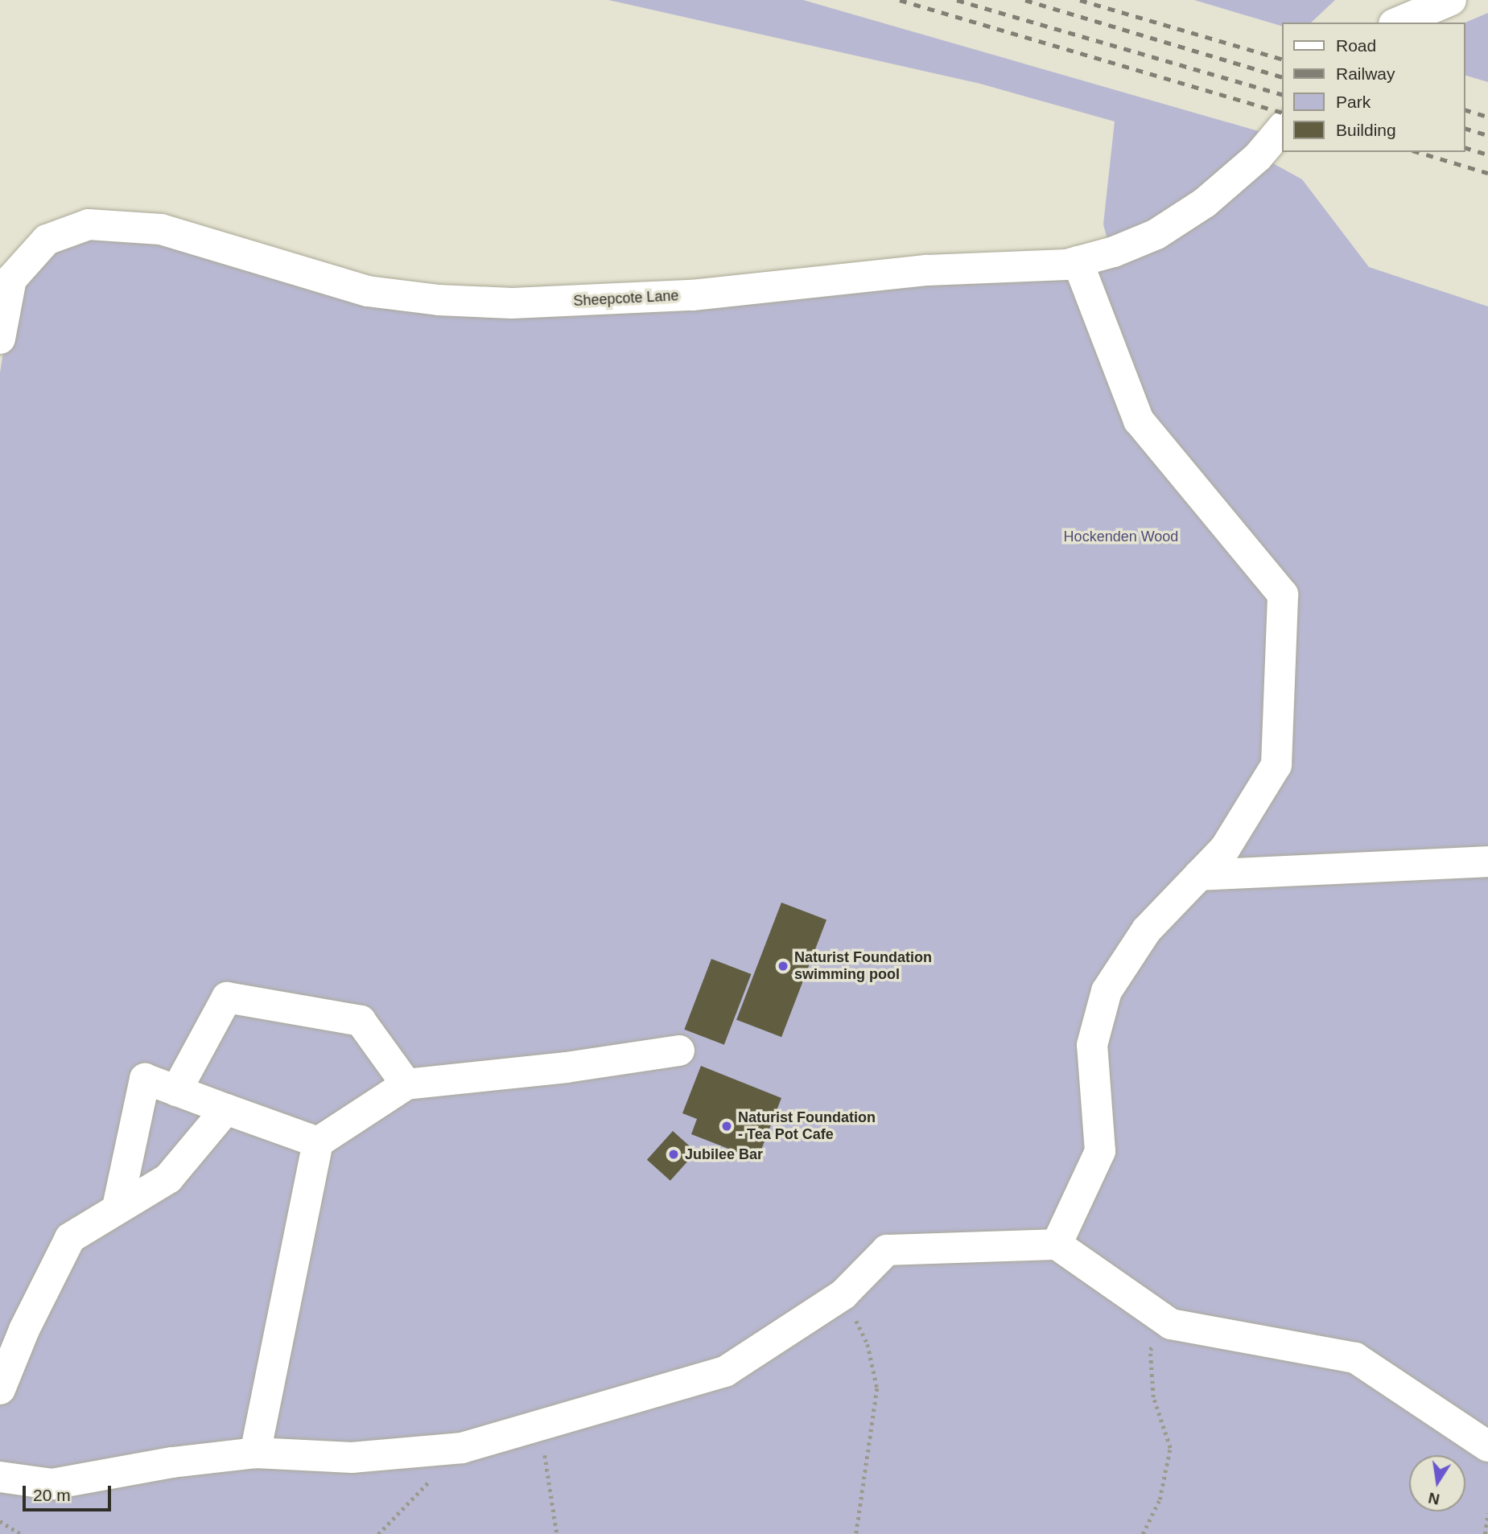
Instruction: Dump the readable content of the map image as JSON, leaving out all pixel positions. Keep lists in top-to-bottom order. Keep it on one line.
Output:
{"streets":{"street":["Sheepcote Lane"]},"parks":["Hockenden Wood"],"places":["Naturist Foundation swimming pool","Naturist Foundation - Tea Pot Cafe","Jubilee Bar"],"legend":["Road","Railway","Park","Building"],"scale_bar":"20 m","north":"bottom"}
